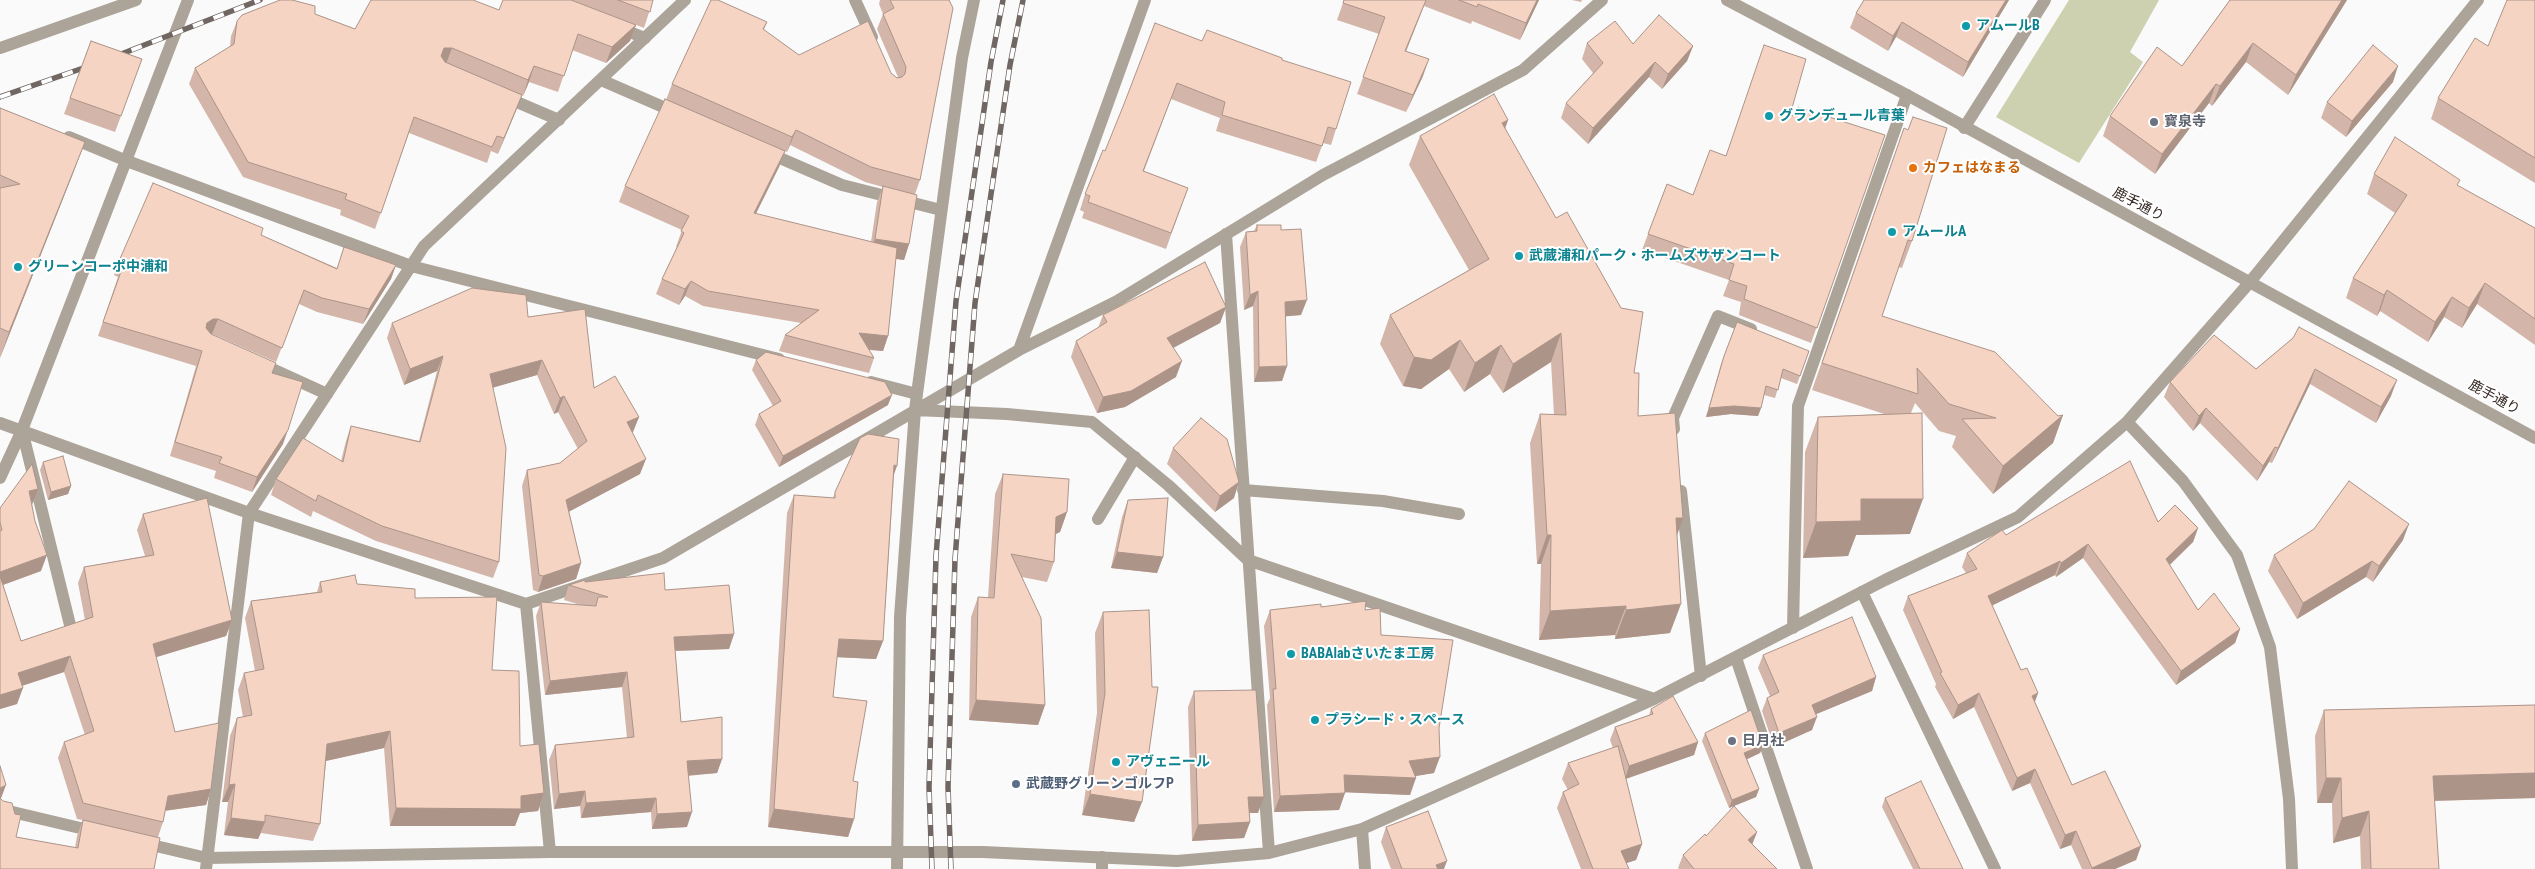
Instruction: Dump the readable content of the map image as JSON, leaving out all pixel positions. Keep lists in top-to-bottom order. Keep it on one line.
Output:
{"streets":{"street":["鹿手通り"]},"places":["アムールB","グランデュール青葉","寳泉寺","カフェはなまる","アムールA","武蔵浦和パーク・ホームズサザンコート","グリーンコーポ中浦和","BABAlabさいたま工房","プラシード・スペース","日月社","アヴェニール","武蔵野グリーンゴルフP"]}
